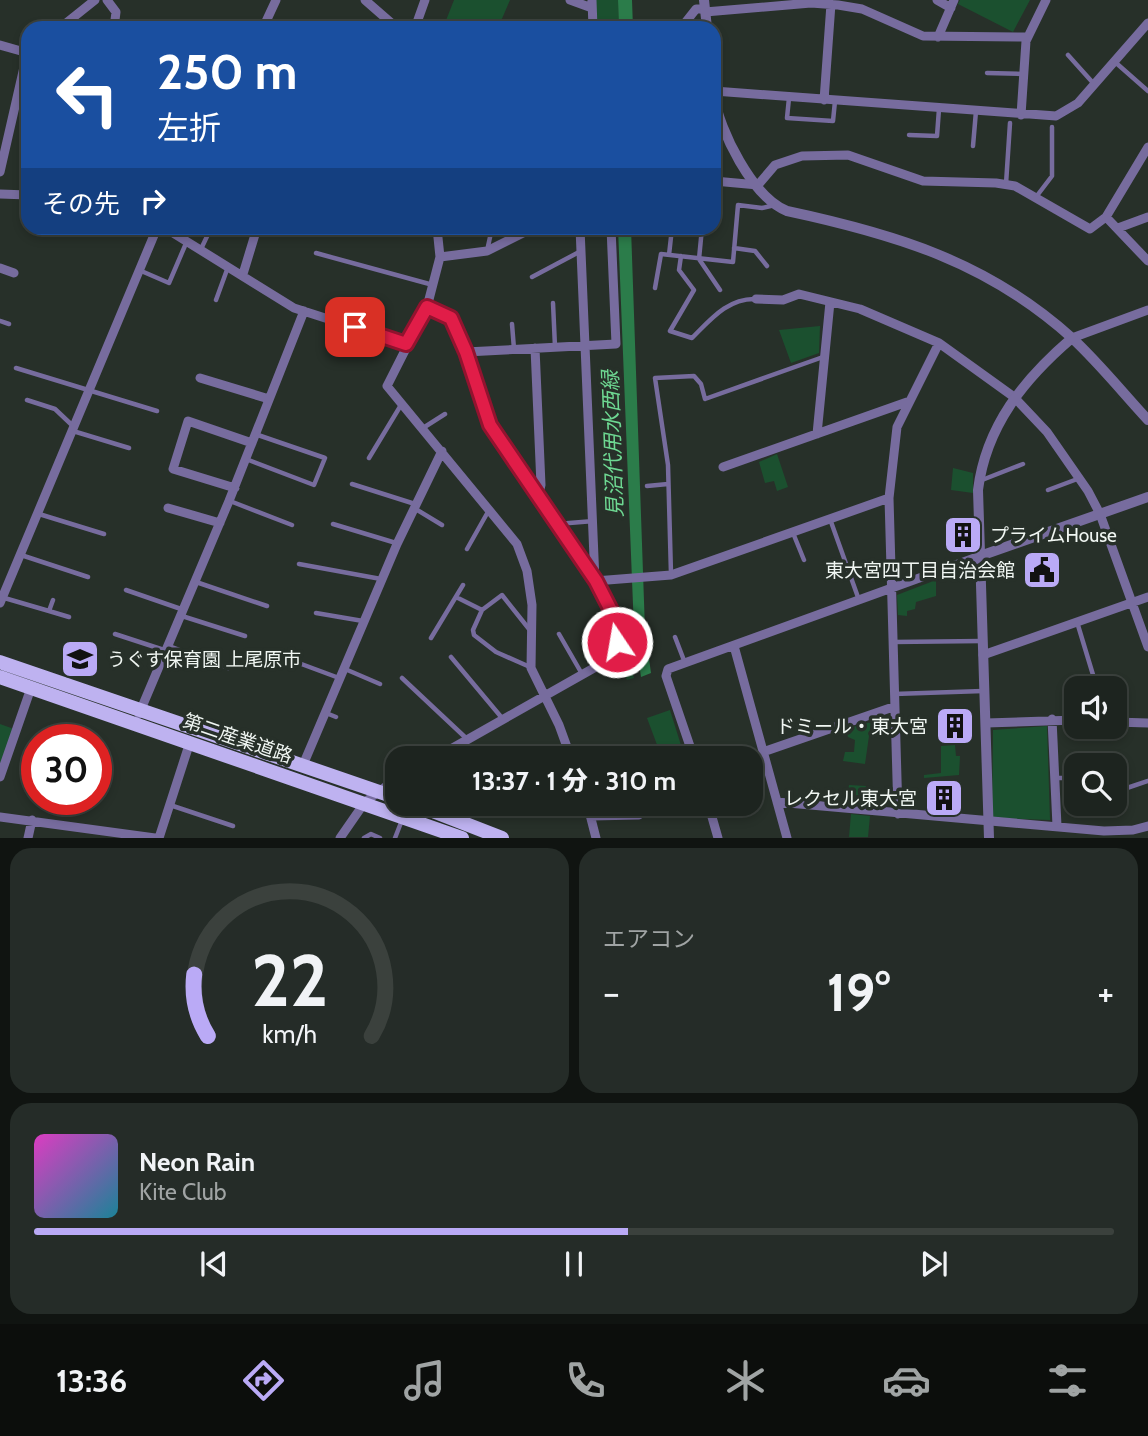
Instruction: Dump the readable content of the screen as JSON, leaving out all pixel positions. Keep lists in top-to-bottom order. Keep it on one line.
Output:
{"streets":{"main road":["第二産業道路"]},"water":["見沼代用水西緑"],"places":{"building":["プライムHouse","ドミール・東大宮","レクセル東大宮"],"public building":["東大宮四丁目自治会館"],"school or university":["うぐす保育園 上尾原市"]},"page":{"turn":["250 m","左折"],"then":"その先","limit":"30","trip":"13:37 · 1 分 · 310 m","tile":"エアコン","heat":["−","19°","+"],"song":["Neon Rain","Kite Club"],"tabs":"13:36","gauge":["22","km/h"]}}
